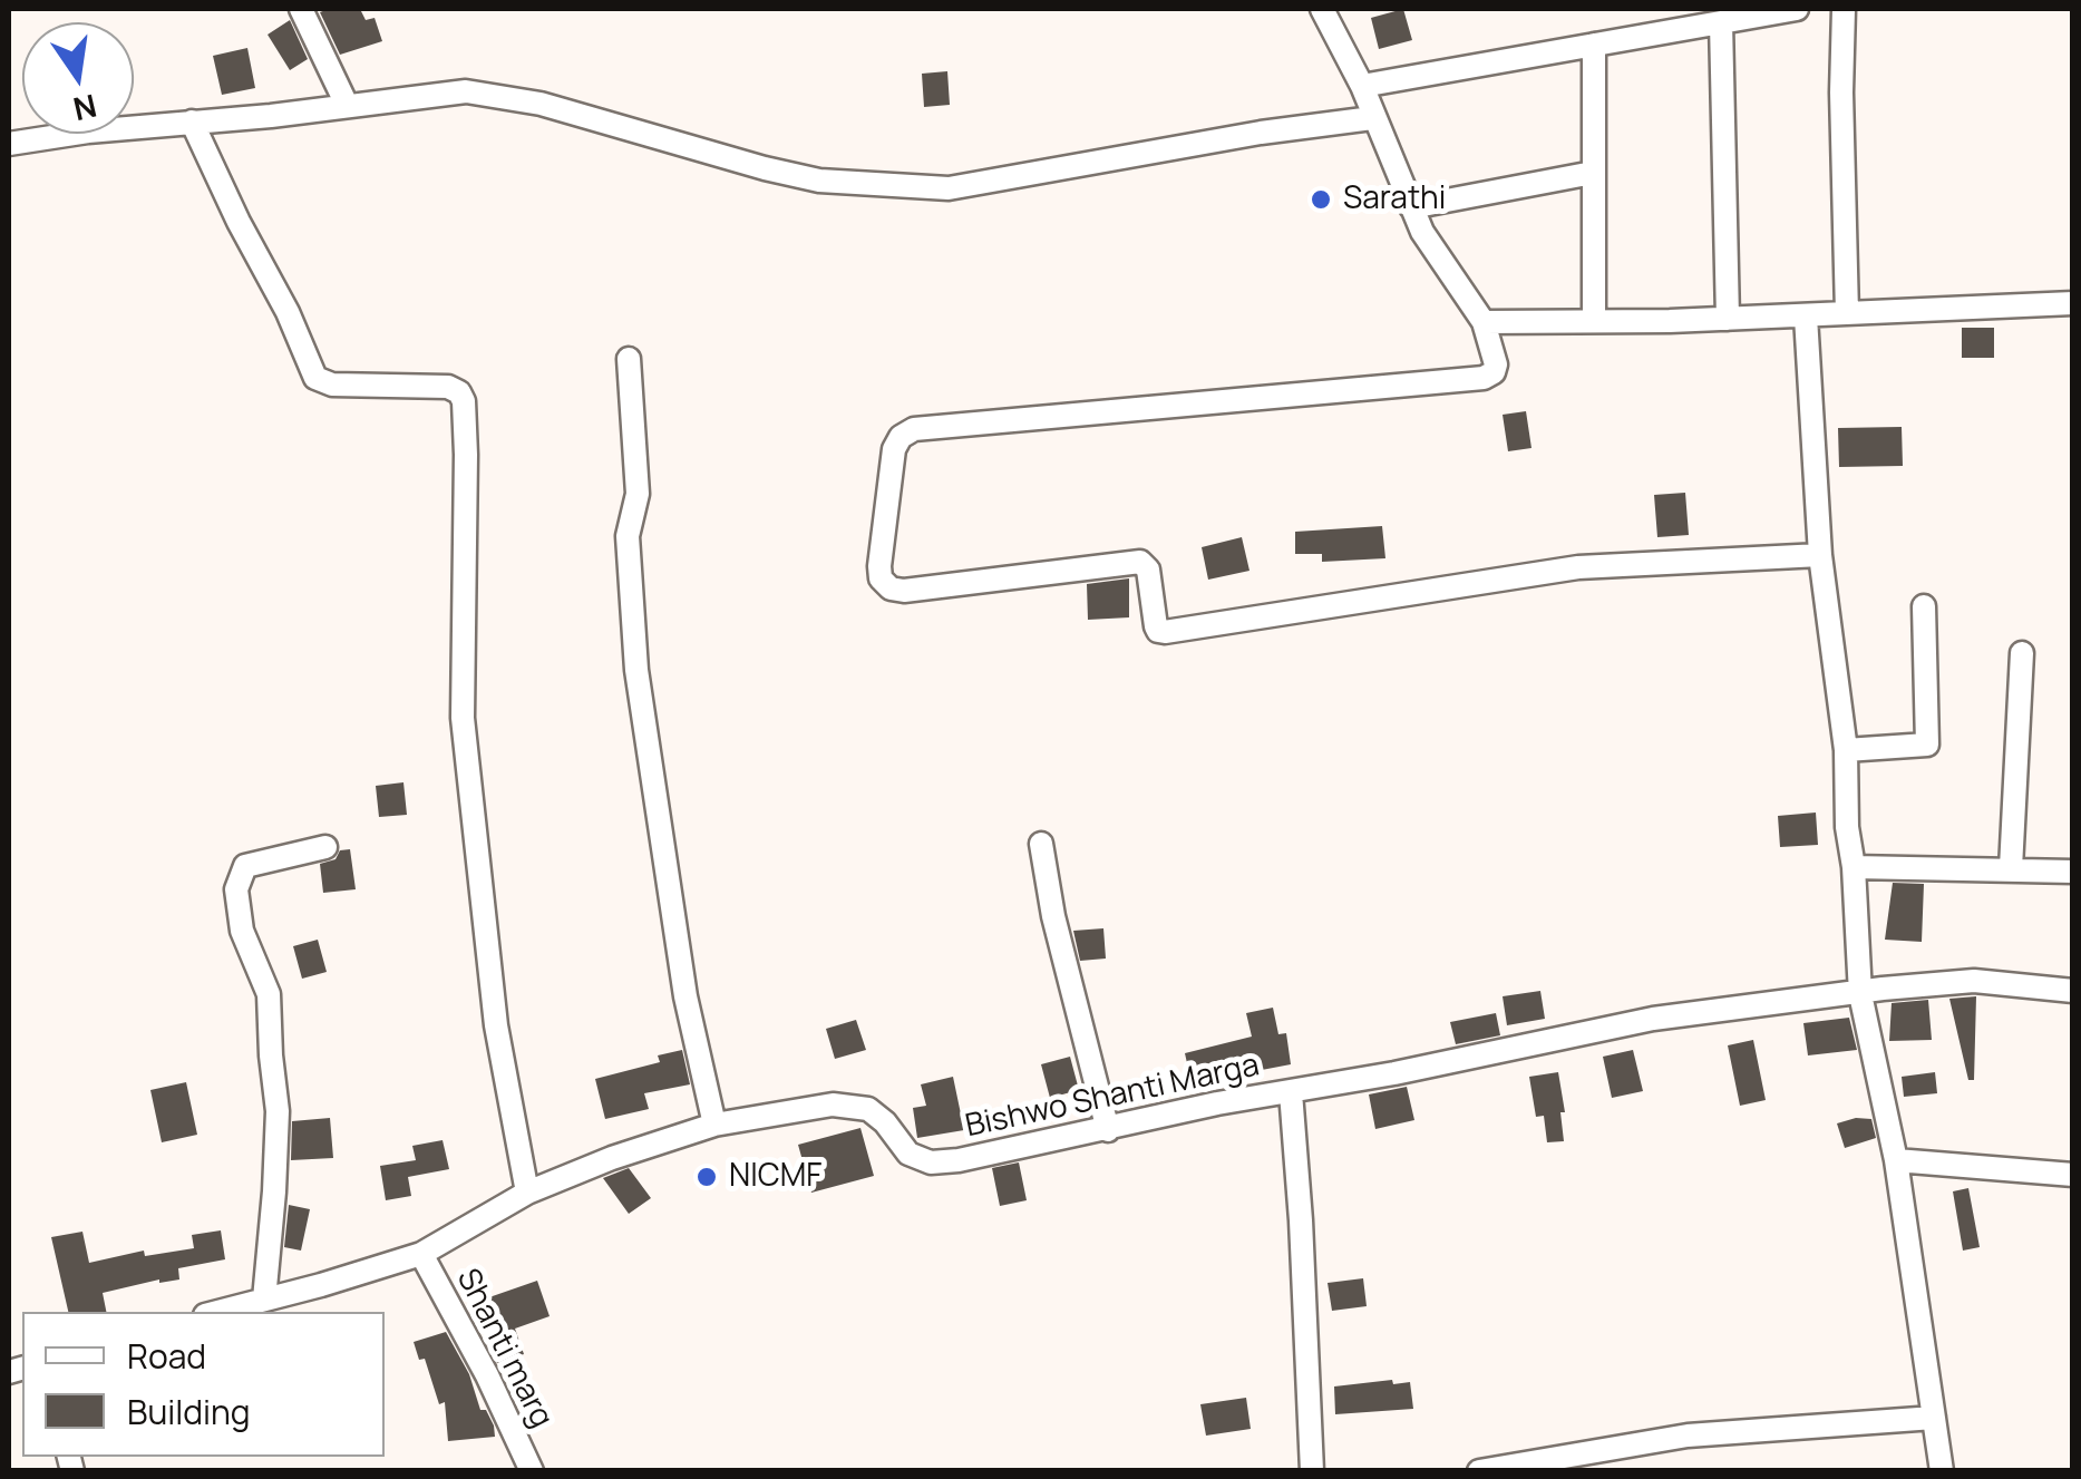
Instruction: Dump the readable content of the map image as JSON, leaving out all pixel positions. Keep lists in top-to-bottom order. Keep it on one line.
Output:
{"streets":{"street":["Bishwo Shanti Marga","Shanti marg"]},"crossings":[["Bishwo Shanti Marga","Shanti marg"]],"places":["Sarathi","NICMF"],"legend":["Road","Building"],"north":"bottom"}
